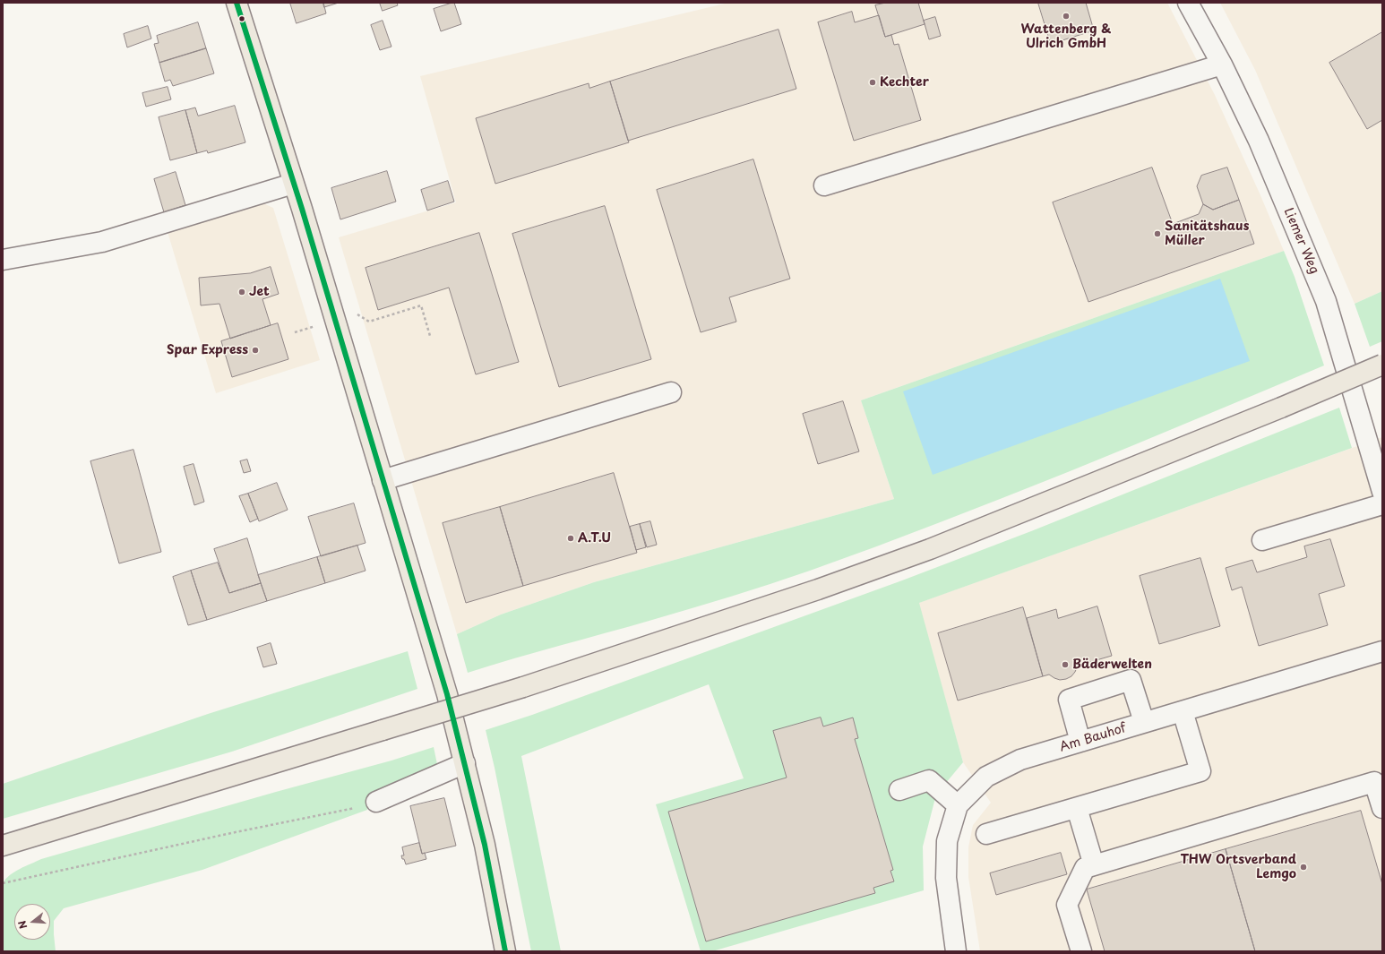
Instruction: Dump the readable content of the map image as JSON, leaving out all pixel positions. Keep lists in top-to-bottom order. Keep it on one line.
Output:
{"streets":{"street":["Liemer Weg","Am Bauhof"]},"places":["Wattenberg & Ulrich GmbH","Kechter","Sanitätshaus Müller","Jet","Spar Express","A.T.U","Bäderwelten","THW Ortsverband Lemgo"],"north":"left"}
